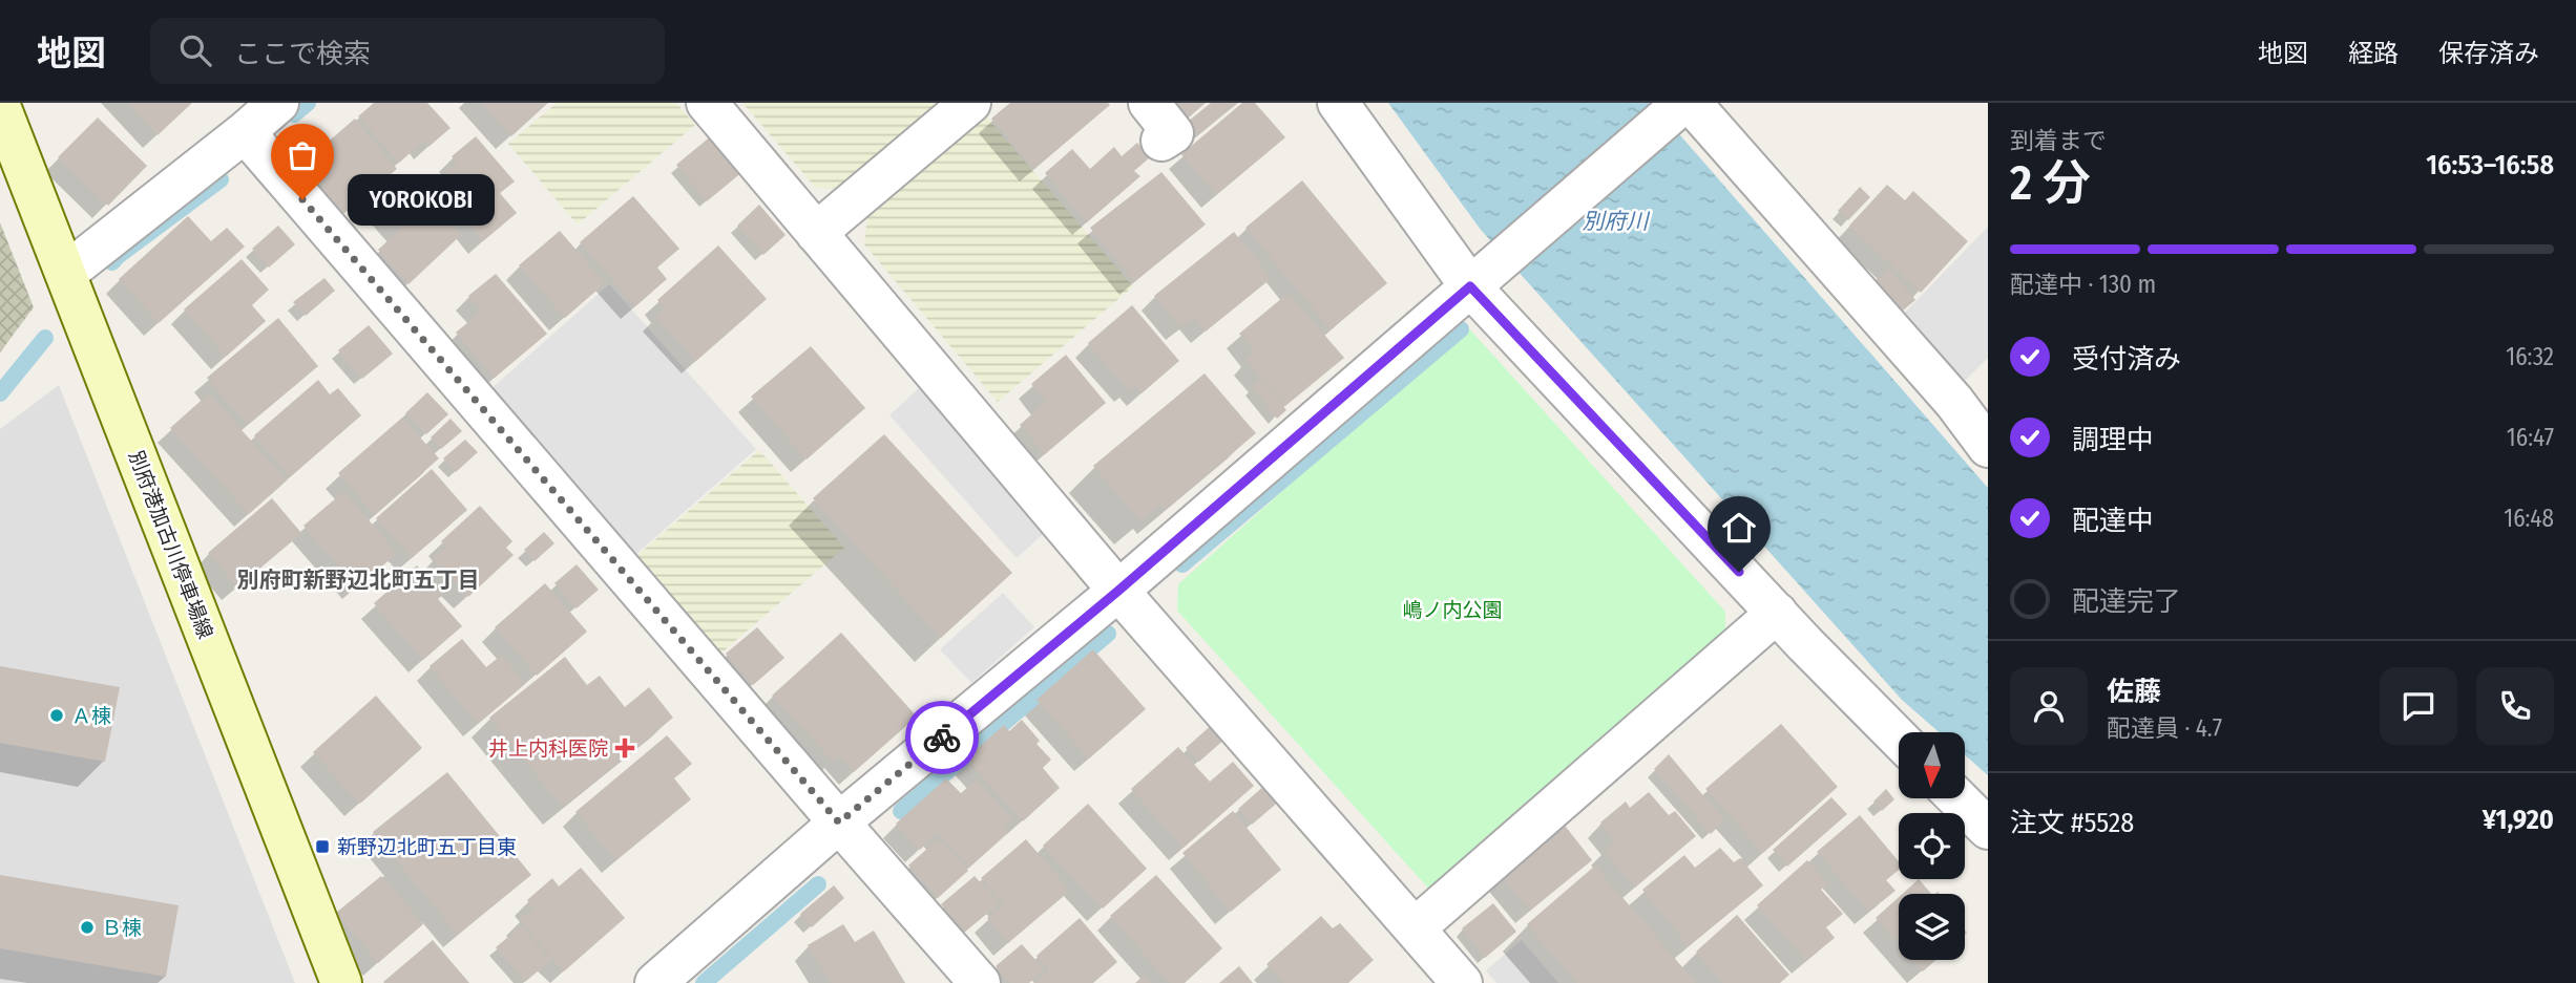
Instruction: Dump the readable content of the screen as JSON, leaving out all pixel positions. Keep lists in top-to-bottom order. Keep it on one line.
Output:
{"streets":{"main road":["別府港加古川停車場線"]},"districts":["別府町新野辺北町五丁目"],"water":["別府川"],"parks":["嶋ノ内公園"],"places":{"other":["YOROKOBI","Ａ棟","Ｂ棟"],"health":["井上内科医院"],"transit":["新野辺北町五丁目東"]},"north":"bottom","page":{"header":"地図","search":"ここで検索","nav":["地図","経路","保存済み"],"heading":["2 分","到着まで","16:53–16:58"],"panel":["佐藤","配達員 · 4.7","注文 #5528","¥1,920"],"bubble":"YOROKOBI","bar":"配達中 · 130 m","list":[["受付済み","16:32"],["調理中","16:47"],["配達中","16:48"],"配達完了"]}}
